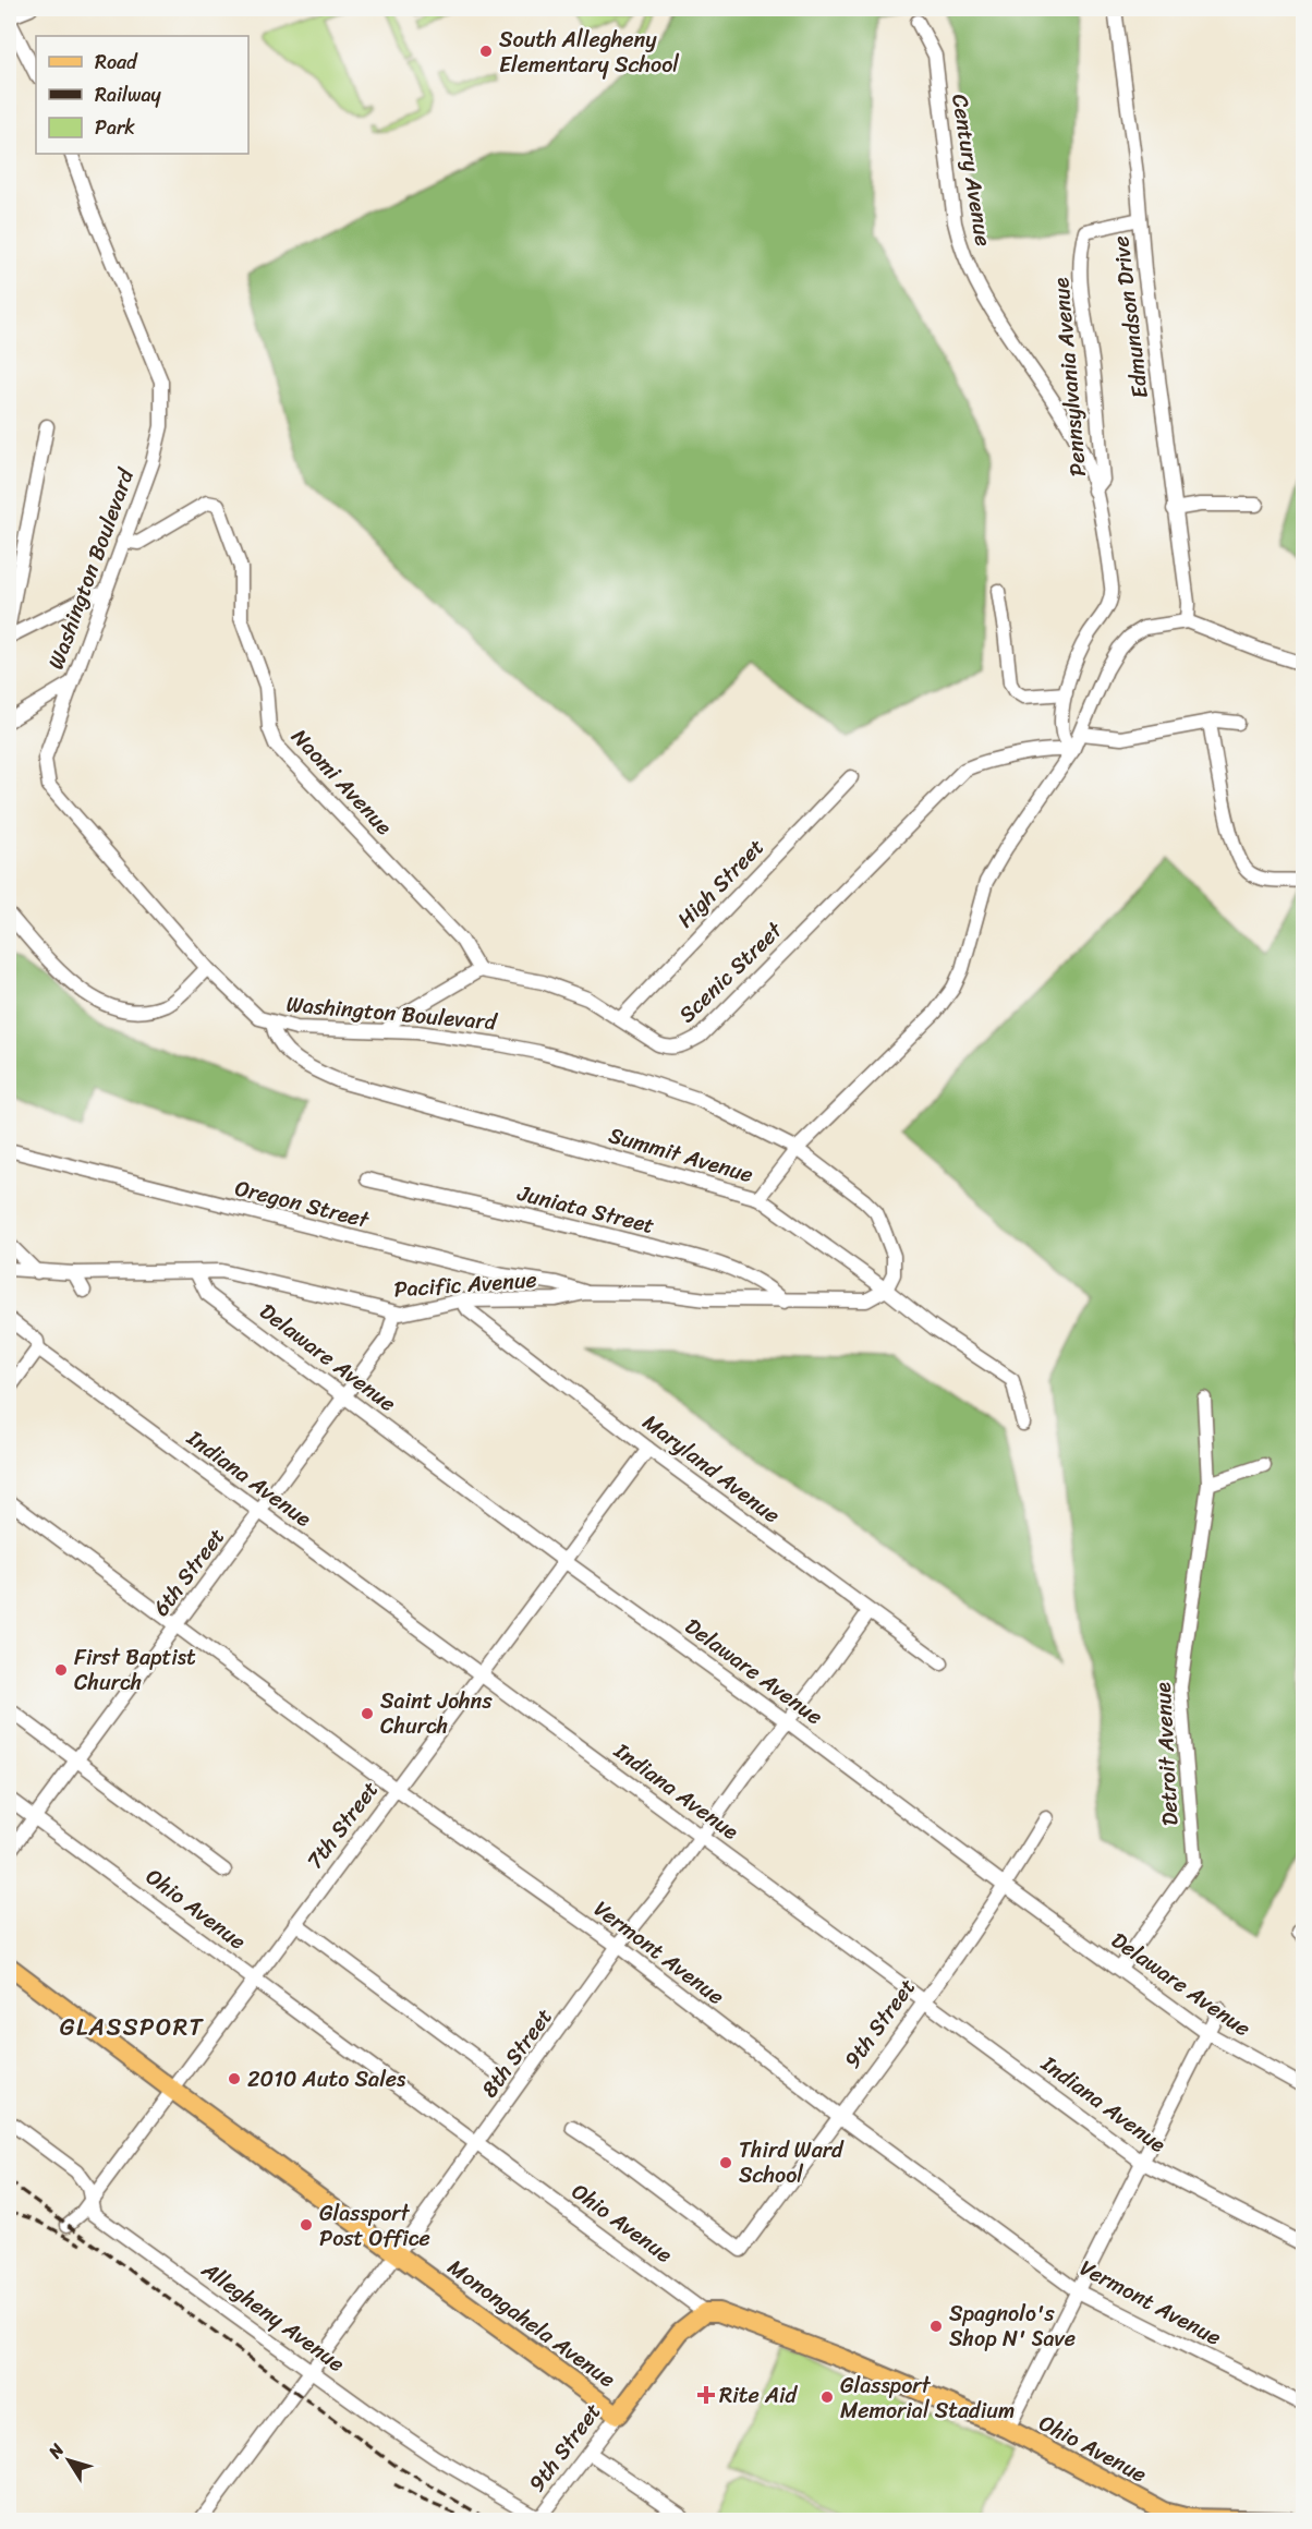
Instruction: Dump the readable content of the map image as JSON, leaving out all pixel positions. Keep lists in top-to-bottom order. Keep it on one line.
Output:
{"streets":{"main road":["Ohio Avenue","9th Street","Monongahela Avenue"],"street":["Century Avenue","Edmundson Drive","Pennsylvania Avenue","Washington Boulevard","Naomi Avenue","High Street","Scenic Street","Summit Avenue","Oregon Street","Juniata Street","Pacific Avenue","Delaware Avenue","Maryland Avenue","Indiana Avenue","6th Street","Detroit Avenue","7th Street","Vermont Avenue","8th Street","Allegheny Avenue"]},"crossings":[["Century Avenue","Pennsylvania Avenue"],["Edmundson Drive","Pennsylvania Avenue"],["Pennsylvania Avenue","Scenic Street"],["Washington Boulevard","Naomi Avenue"],["Washington Boulevard","Summit Avenue"],["Naomi Avenue","Scenic Street"],["High Street","Scenic Street"],["Summit Avenue","Pacific Avenue"],["Oregon Street","Pacific Avenue"],["Juniata Street","Pacific Avenue"],["Pacific Avenue","Delaware Avenue"],["Pacific Avenue","Maryland Avenue"],["Pacific Avenue","6th Street"],["Delaware Avenue","6th Street"],["Delaware Avenue","Detroit Avenue"],["Delaware Avenue","7th Street"],["Delaware Avenue","9th Street"],["Delaware Avenue","8th Street"],["Maryland Avenue","7th Street"],["Maryland Avenue","8th Street"],["Indiana Avenue","6th Street"],["Indiana Avenue","7th Street"],["Indiana Avenue","9th Street"],["Indiana Avenue","8th Street"],["6th Street","Ohio Avenue"],["6th Street","Vermont Avenue"],["7th Street","Ohio Avenue"],["7th Street","Vermont Avenue"],["7th Street","Allegheny Avenue"],["7th Street","Monongahela Avenue"],["Ohio Avenue","9th Street"],["Ohio Avenue","8th Street"],["Vermont Avenue","9th Street"],["Vermont Avenue","8th Street"],["9th Street","Allegheny Avenue"],["9th Street","Monongahela Avenue"],["8th Street","Allegheny Avenue"],["8th Street","Monongahela Avenue"]],"districts":["GLASSPORT"],"places":{"other":["South Allegheny Elementary School","First Baptist Church","Saint Johns Church","2010 Auto Sales","Third Ward School","Glassport Post Office","Spagnolo's Shop N' Save","Glassport Memorial Stadium"],"health":["Rite Aid"]},"legend":["Road","Railway","Park"],"north":"top left"}
